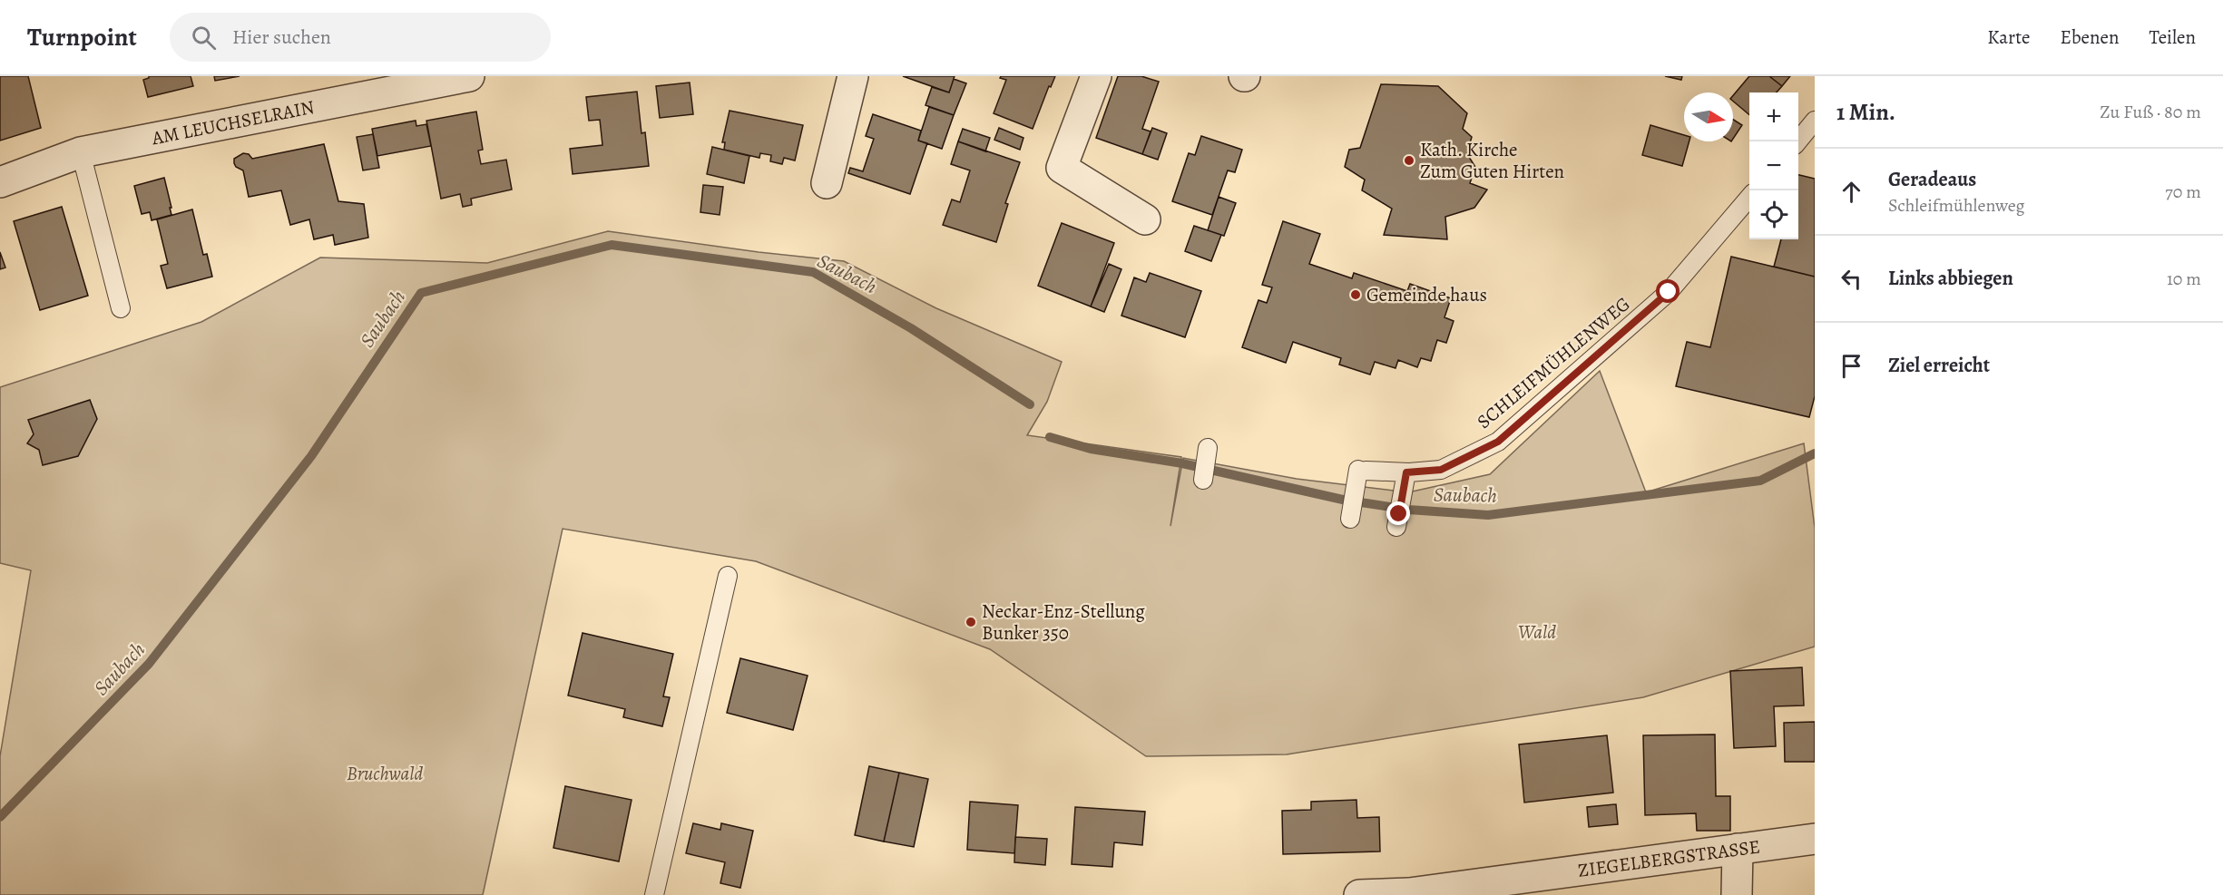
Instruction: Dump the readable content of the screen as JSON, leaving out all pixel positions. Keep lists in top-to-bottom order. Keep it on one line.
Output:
{"streets":{"street":["AM LEUCHSELRAIN","ZIEGELBERGSTRASSE"],"lane":["SCHLEIFMÜHLENWEG"]},"water":["Saubach"],"parks":["Wald","Bruchwald"],"places":["Kath. Kirche Zum Guten Hirten","Gemeinde haus","Neckar-Enz-Stellung Bunker 350"],"north":"right","page":{"header":"Turnpoint","search":"Hier suchen","nav":["Karte","Ebenen","Teilen"],"heading":["1 Min.","Zu Fuß · 80 m"],"map_buttons":["+","−"],"list":[["Geradeaus","Schleifmühlenweg","70 m"],["Links abbiegen","10 m"],"Ziel erreicht"]}}
